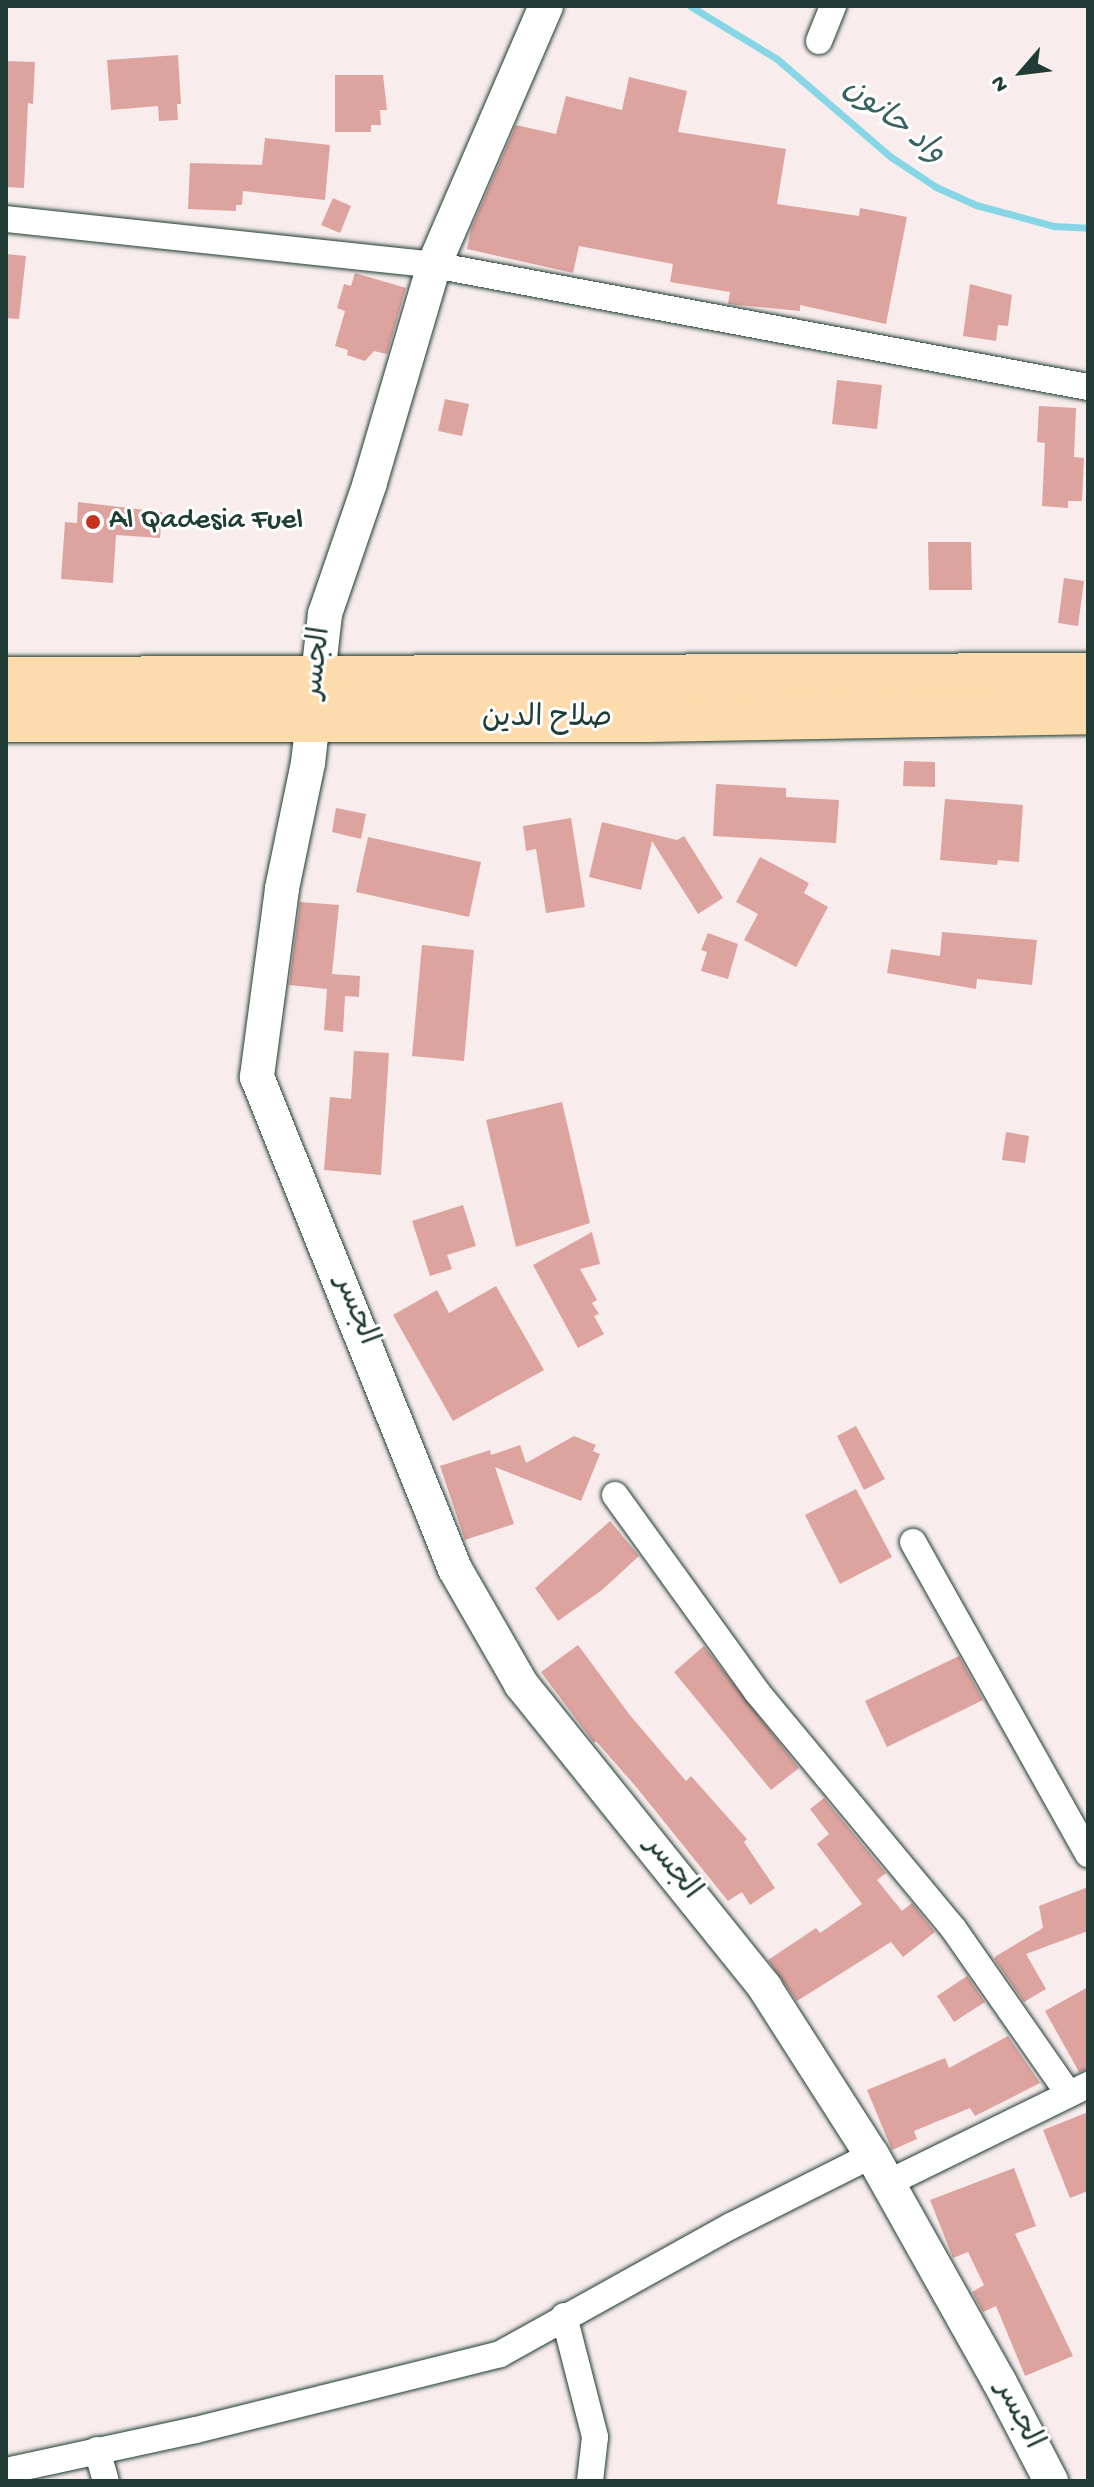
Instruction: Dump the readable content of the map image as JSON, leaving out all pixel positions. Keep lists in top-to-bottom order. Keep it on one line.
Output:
{"streets":{"highway":["صلاح الدين"],"street":["الجسر"]},"crossings":[["الجسر","صلاح الدين"]],"water":["واد حانون"],"places":["Al Qadesia Fuel"],"north":"bottom left"}
